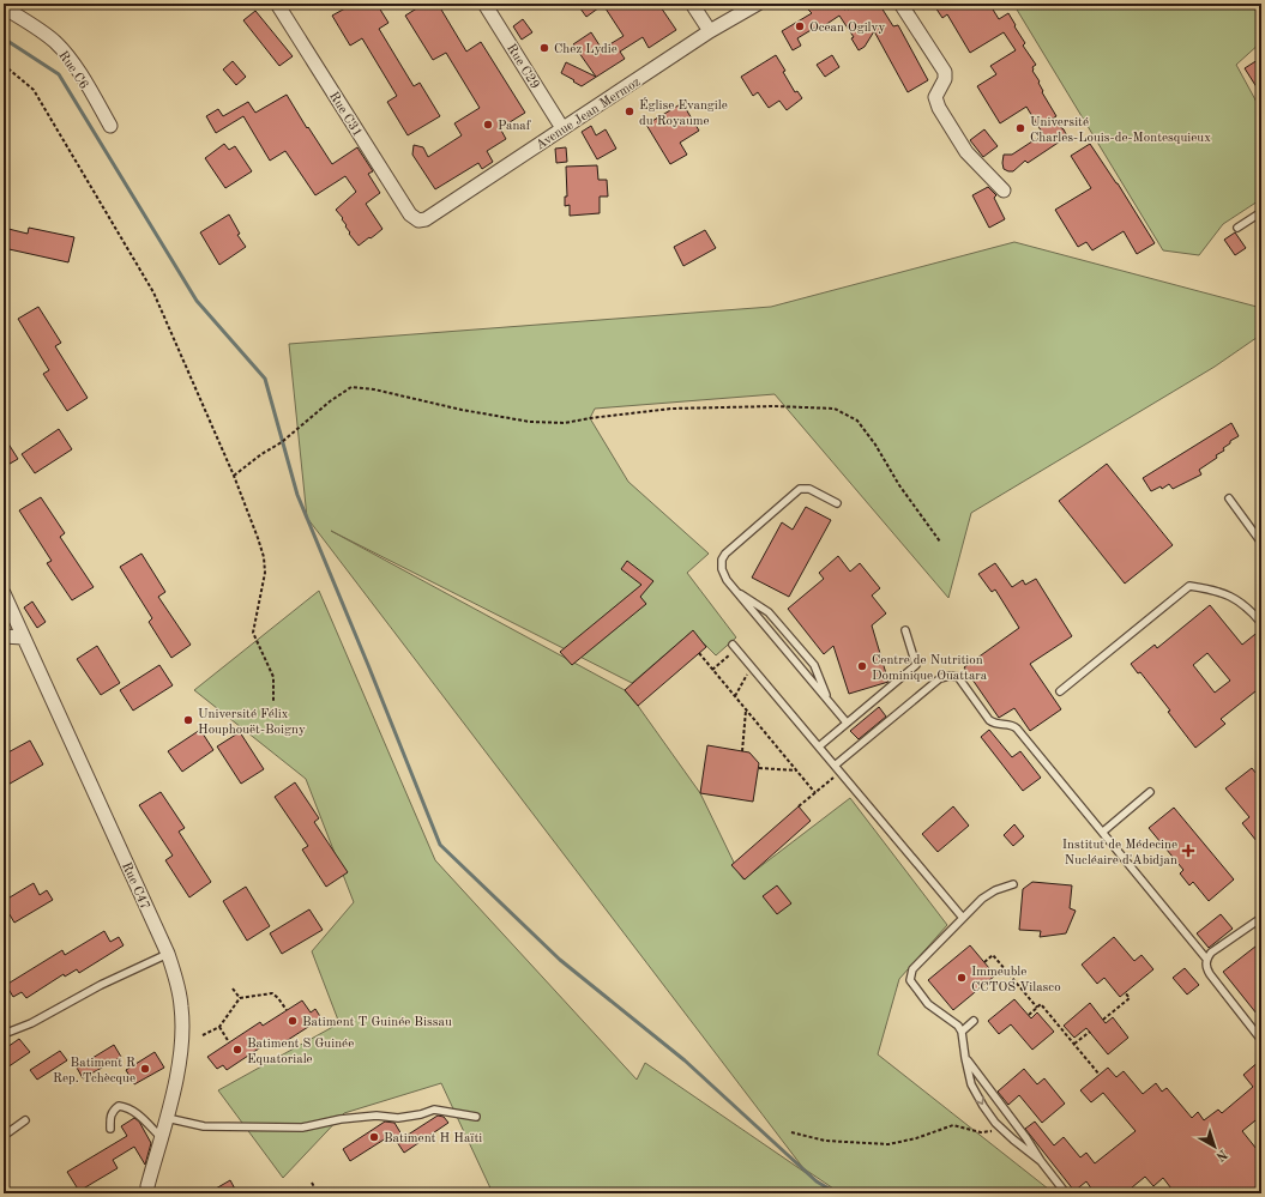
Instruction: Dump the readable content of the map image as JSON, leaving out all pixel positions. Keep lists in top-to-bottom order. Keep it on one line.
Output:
{"streets":{"street":["Rue C29","Rue C6","Avenue Jean Mermoz","Rue C31","Rue C47"]},"crossings":[["Rue C29","Avenue Jean Mermoz"],["Avenue Jean Mermoz","Rue C31"]],"places":{"other":["Ocean Ogilvy","Chez Lydie","Église Evangile du Royaume","Panaf","Université Charles-Louis-de-Montesquieux","Centre de Nutrition Dominique Ouattara","Université Félix Houphouët-Boigny","Immeuble CCTOS Vilasco","Batiment T Guinée Bissau","Batiment S Guinée Equatoriale","Batiment R Rep. Tchècque","Batiment H Haïti"],"health":["Institut de Médecine Nucléaire d'Abidjan"]},"north":"bottom right"}
